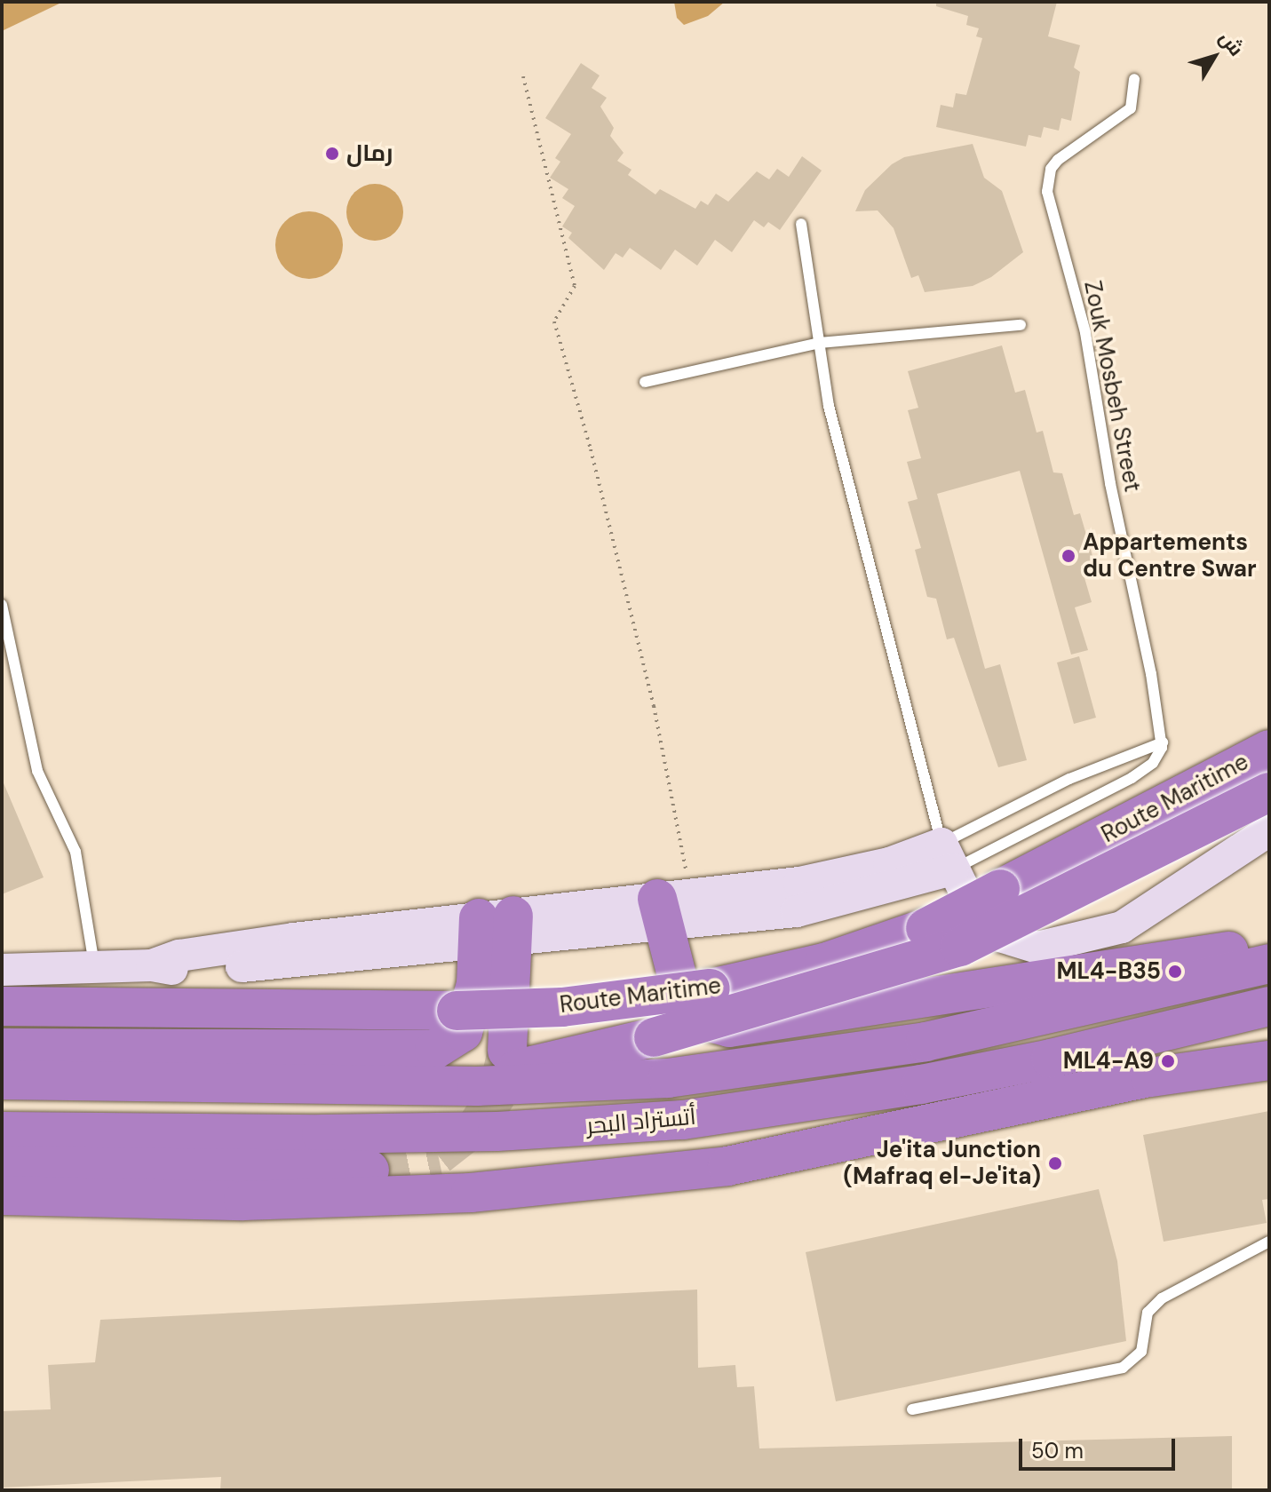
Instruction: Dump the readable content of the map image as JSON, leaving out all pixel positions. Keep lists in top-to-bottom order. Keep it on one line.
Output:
{"streets":{"highway":["Route Maritime","أتستراد البحر"],"lane":["Zouk Mosbeh Street"]},"places":["رمال","Appartements du Centre Swar","ML4-B35","ML4-A9","Je'ita Junction (Mafraq el-Je'ita)"],"scale_bar":"50 m","north":"top right"}
